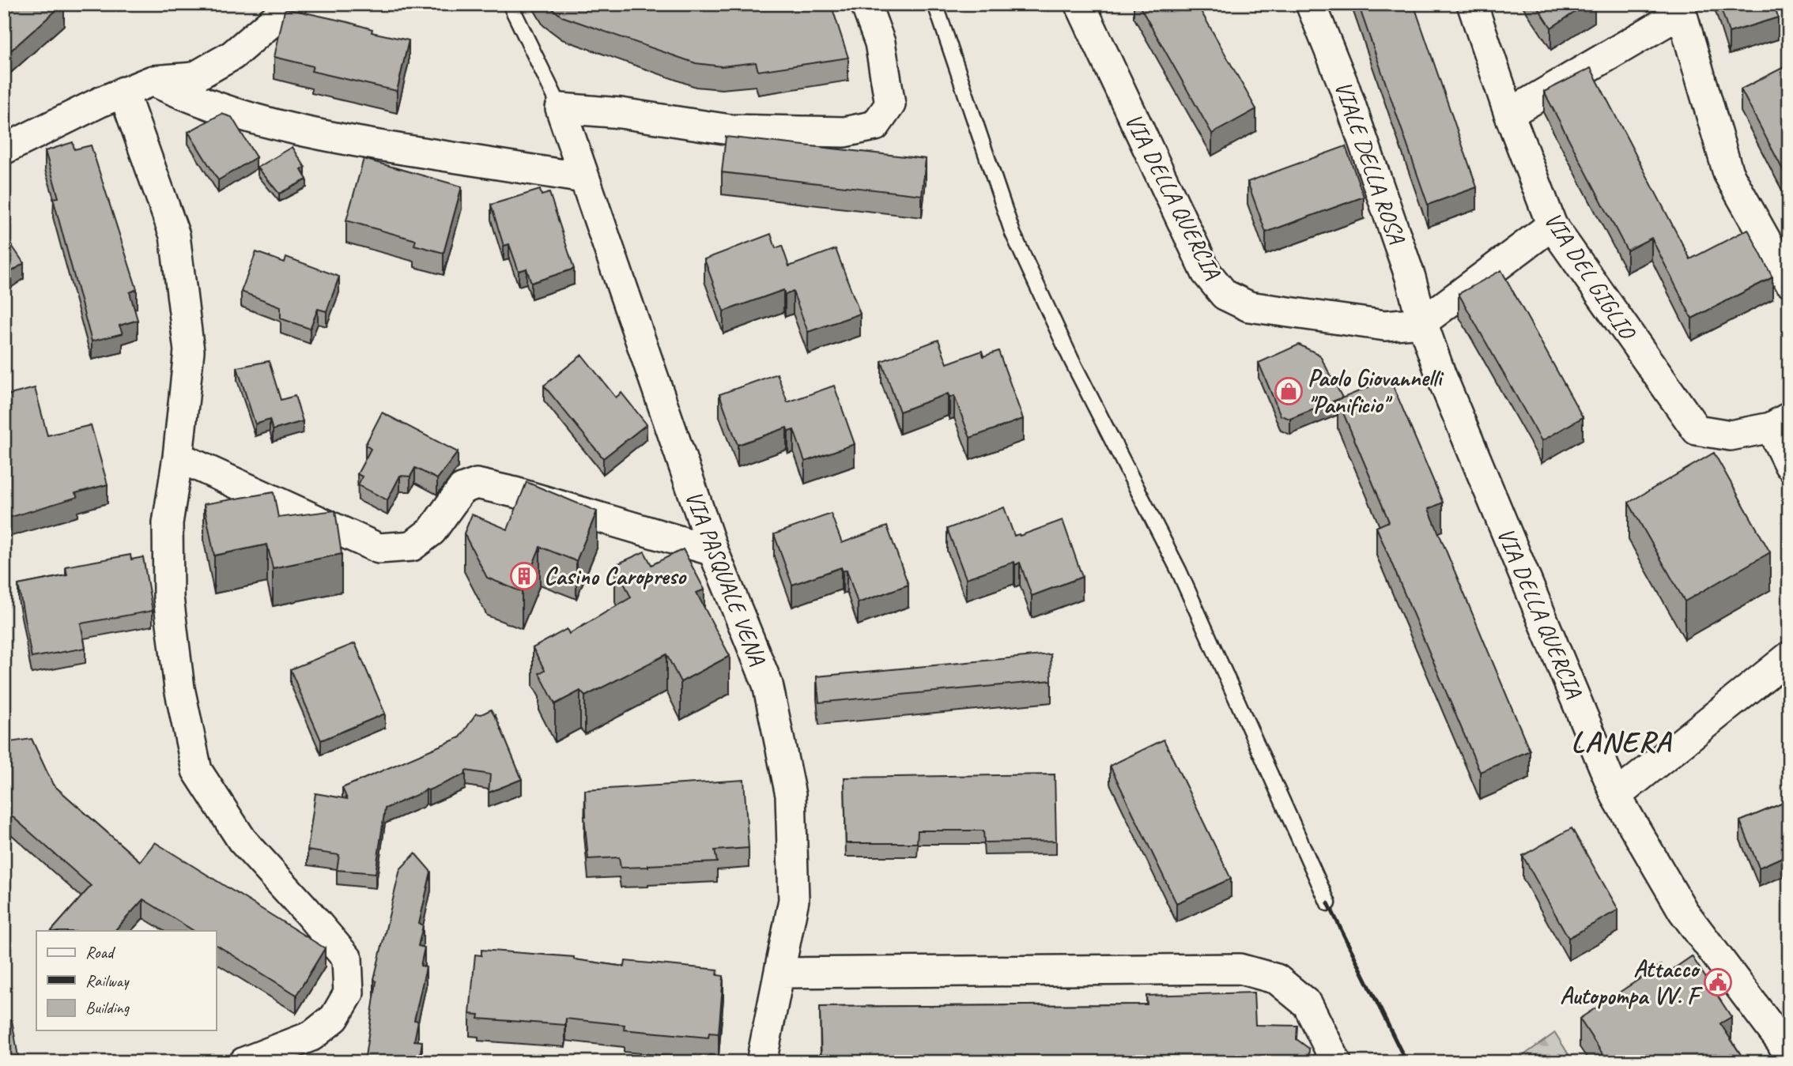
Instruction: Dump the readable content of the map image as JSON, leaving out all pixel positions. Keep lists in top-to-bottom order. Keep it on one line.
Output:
{"streets":{"street":["VIALE DELLA ROSA","VIA DELLA QUERCIA","VIA DEL GIGLIO","VIA PASQUALE VENA"]},"crossings":[["VIALE DELLA ROSA","VIA DELLA QUERCIA"]],"districts":["LANERA"],"places":{"shop":["Paolo Giovannelli \"Panificio\""],"building":["Casino Caropreso"],"public building":["Attacco Autopompa VV. F"]},"legend":["Road","Railway","Building"]}
